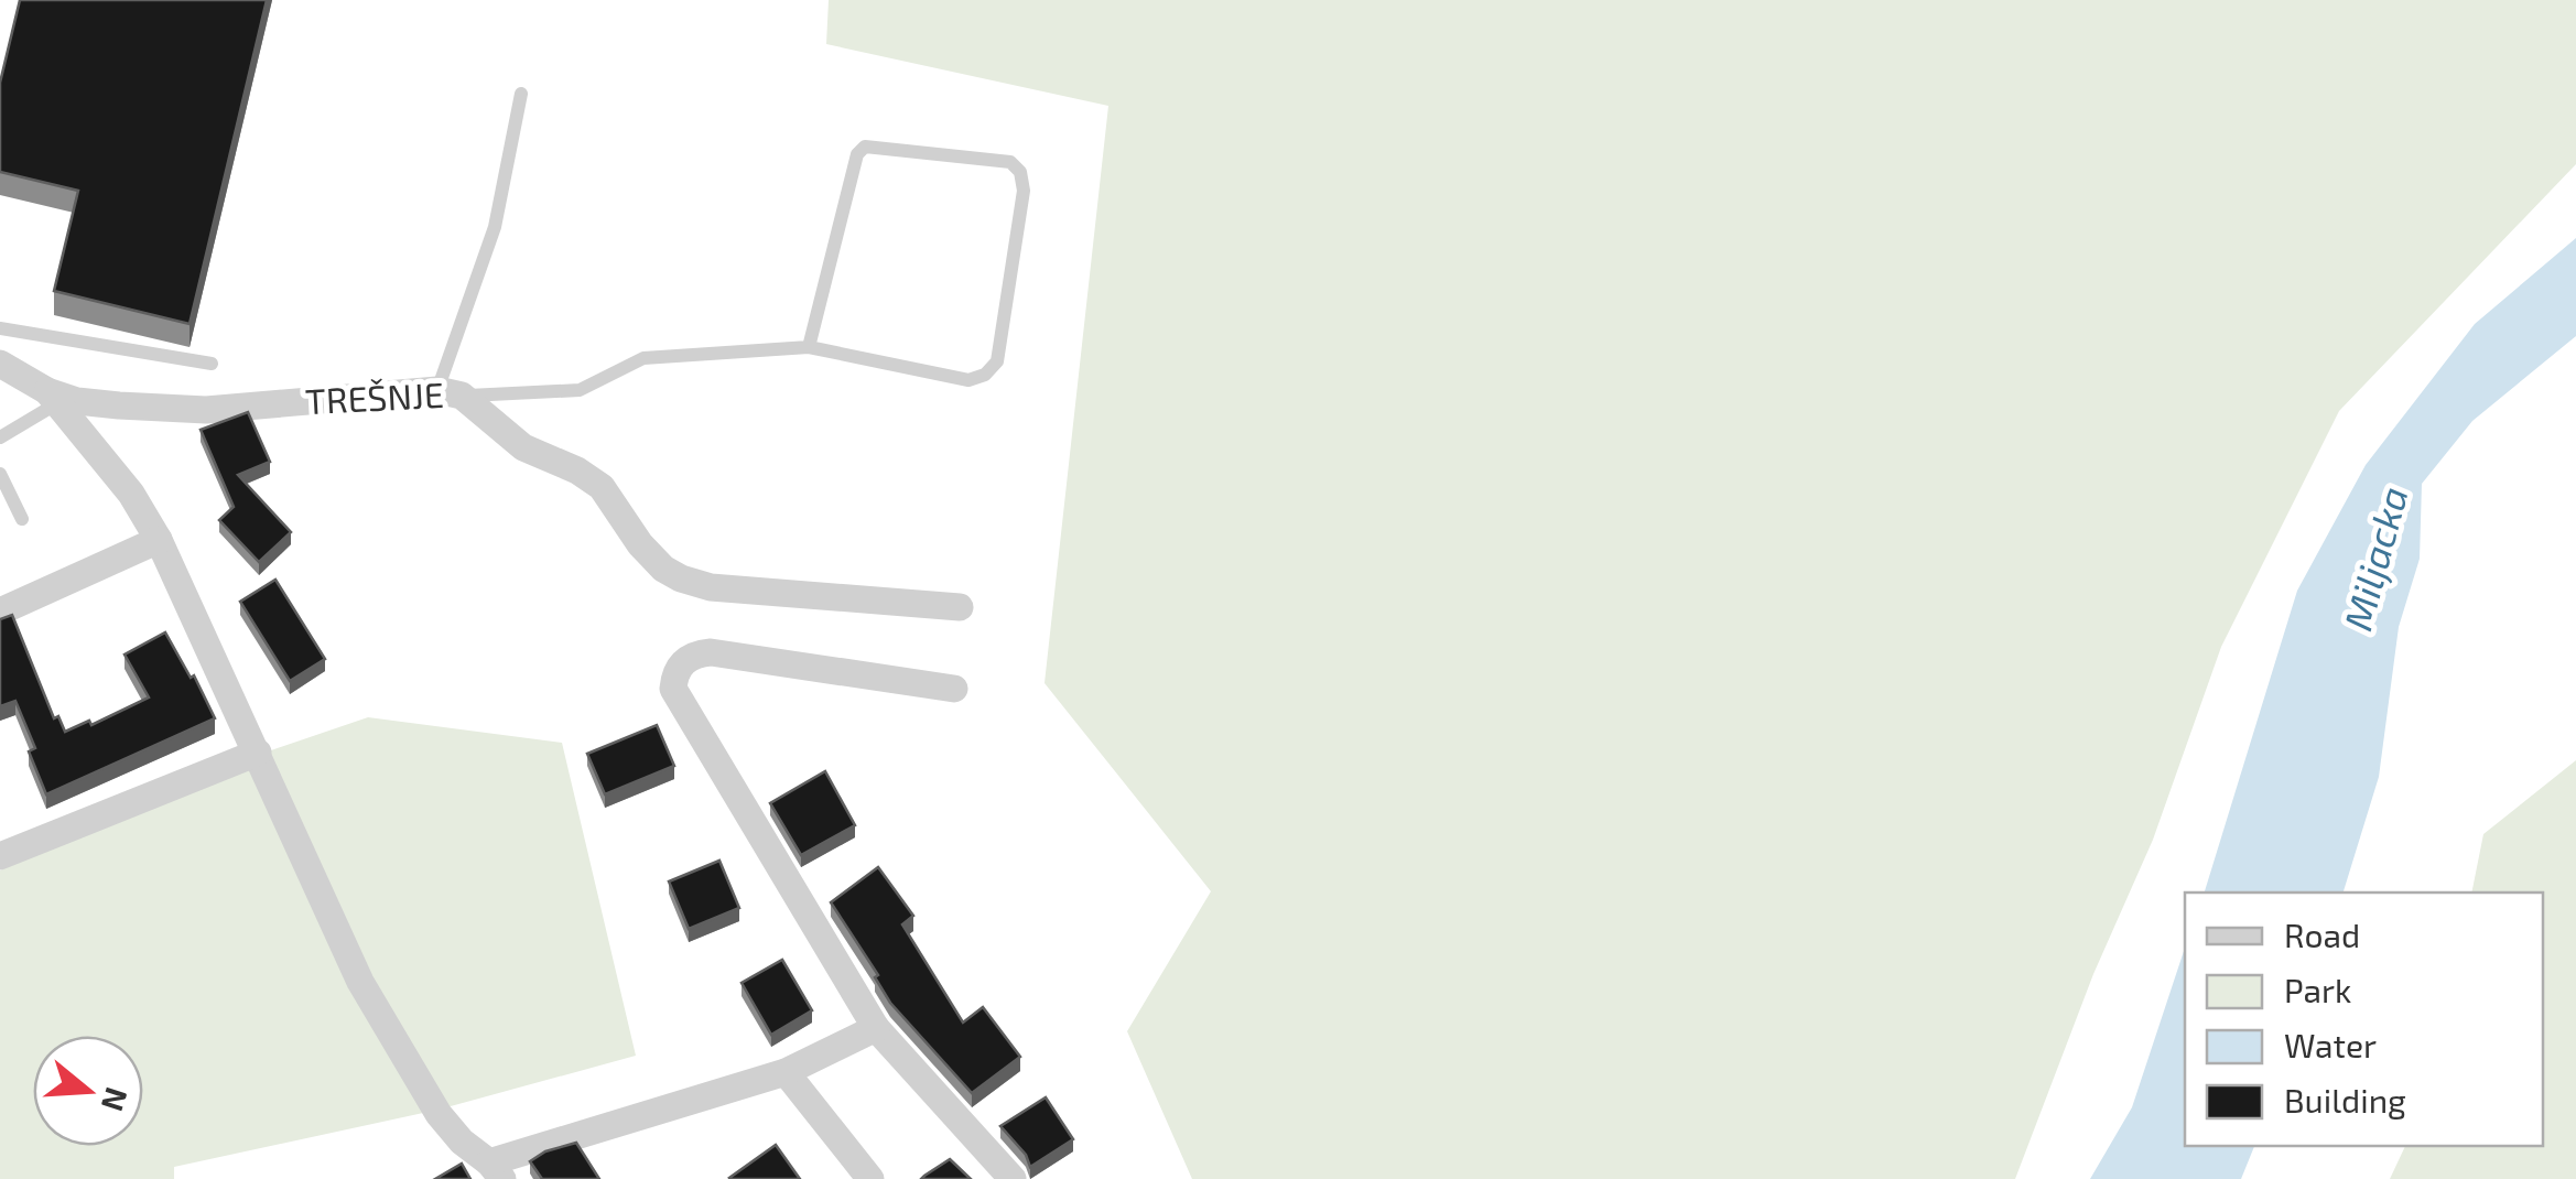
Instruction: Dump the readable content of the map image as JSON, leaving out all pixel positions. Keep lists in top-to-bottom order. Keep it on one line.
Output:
{"streets":{"street":["TREŠNJE"]},"water":["Miljacka"],"legend":["Road","Park","Water","Building"],"north":"right"}
